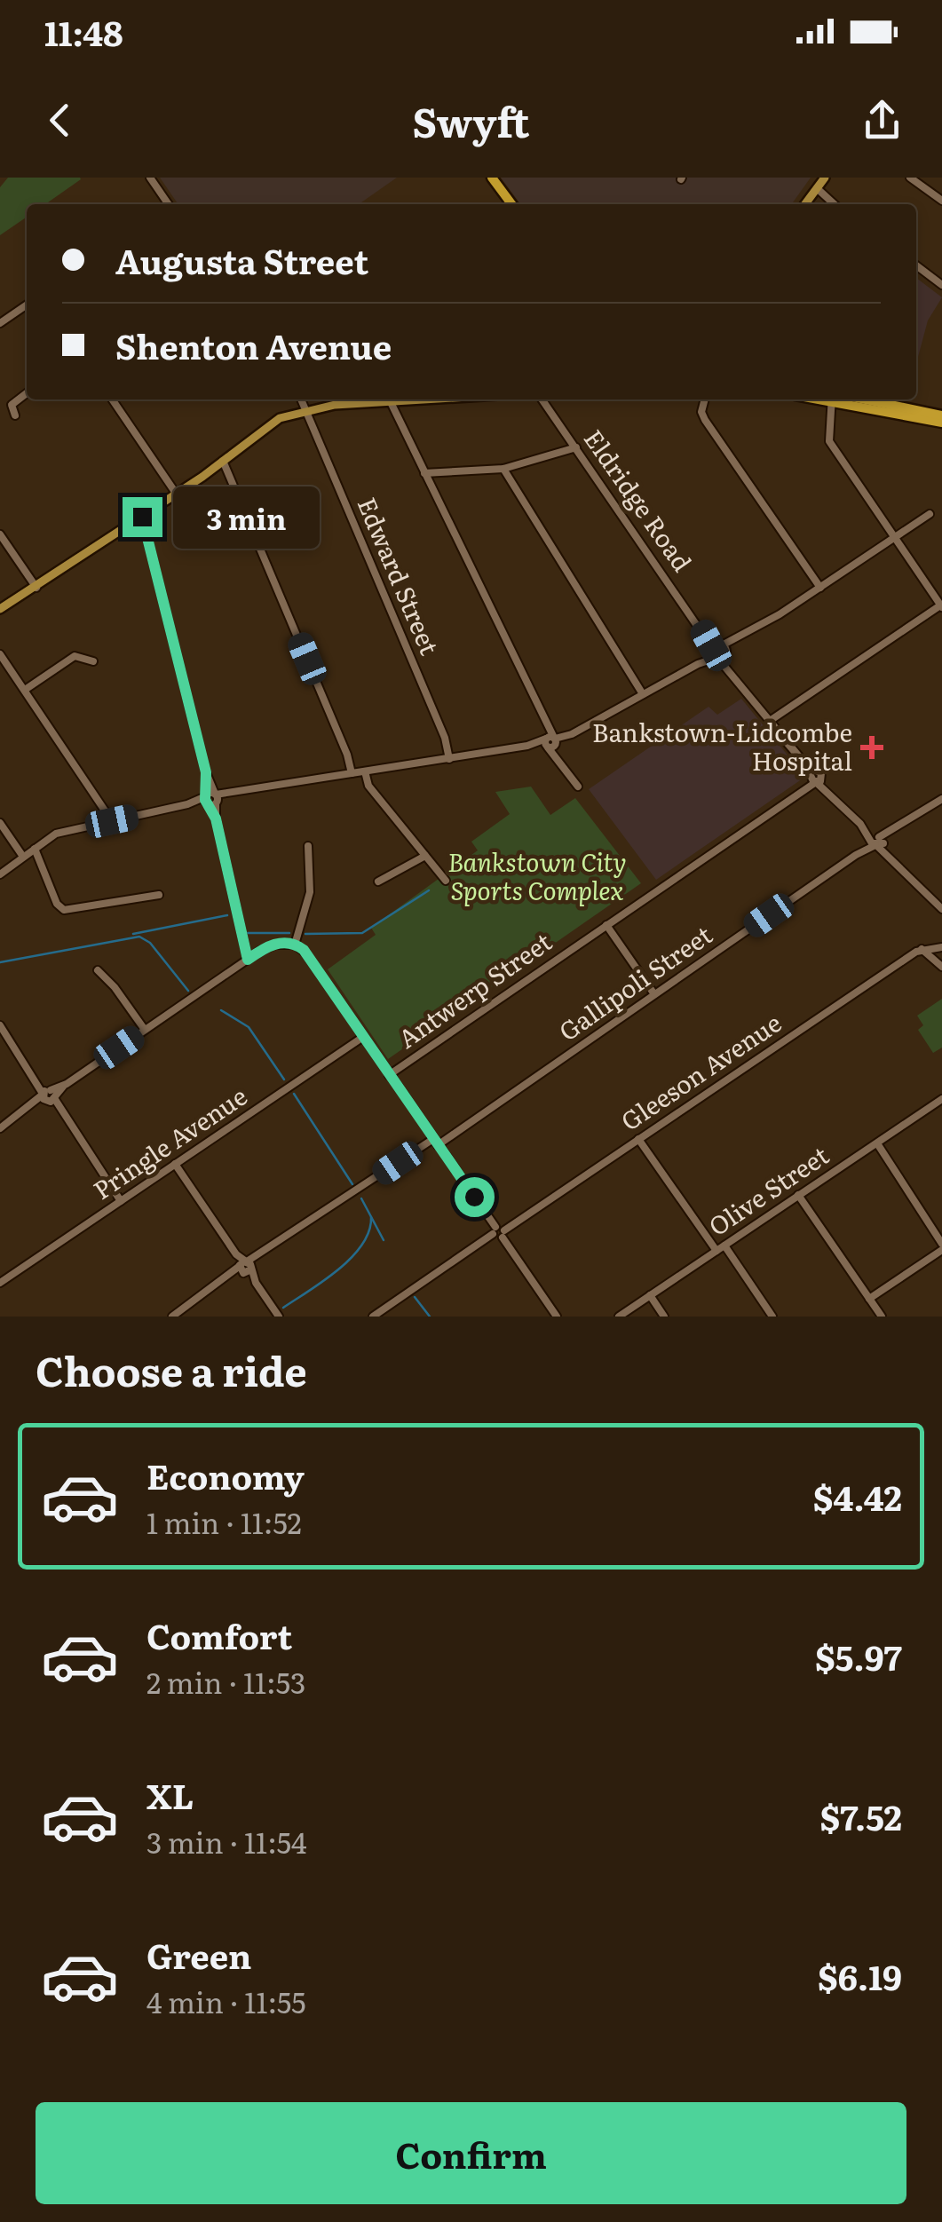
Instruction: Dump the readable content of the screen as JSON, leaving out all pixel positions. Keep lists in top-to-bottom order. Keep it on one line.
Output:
{"streets":{"street":["Eldridge Road","Edward Street","Gallipoli Street","Antwerp Street","Gleeson Avenue","Pringle Avenue","Olive Street"]},"crossings":[["Eldridge Road","Gallipoli Street"],["Eldridge Road","Antwerp Street"]],"parks":["Bankstown City Sports Complex"],"places":{"health":["Bankstown-Lidcombe Hospital"]},"page":{"status":"11:48","header":"Swyft","banner":["Augusta Street","Shenton Avenue"],"bubble":"3 min","heading":"Choose a ride","list":[{"name":"Economy","note":"1 min · 11:52","value":"$4.42"},{"name":"Comfort","note":"2 min · 11:53","value":"$5.97"},{"name":"XL","note":"3 min · 11:54","value":"$7.52"},{"name":"Green","note":"4 min · 11:55","value":"$6.19"}],"buttons":"Confirm"}}
